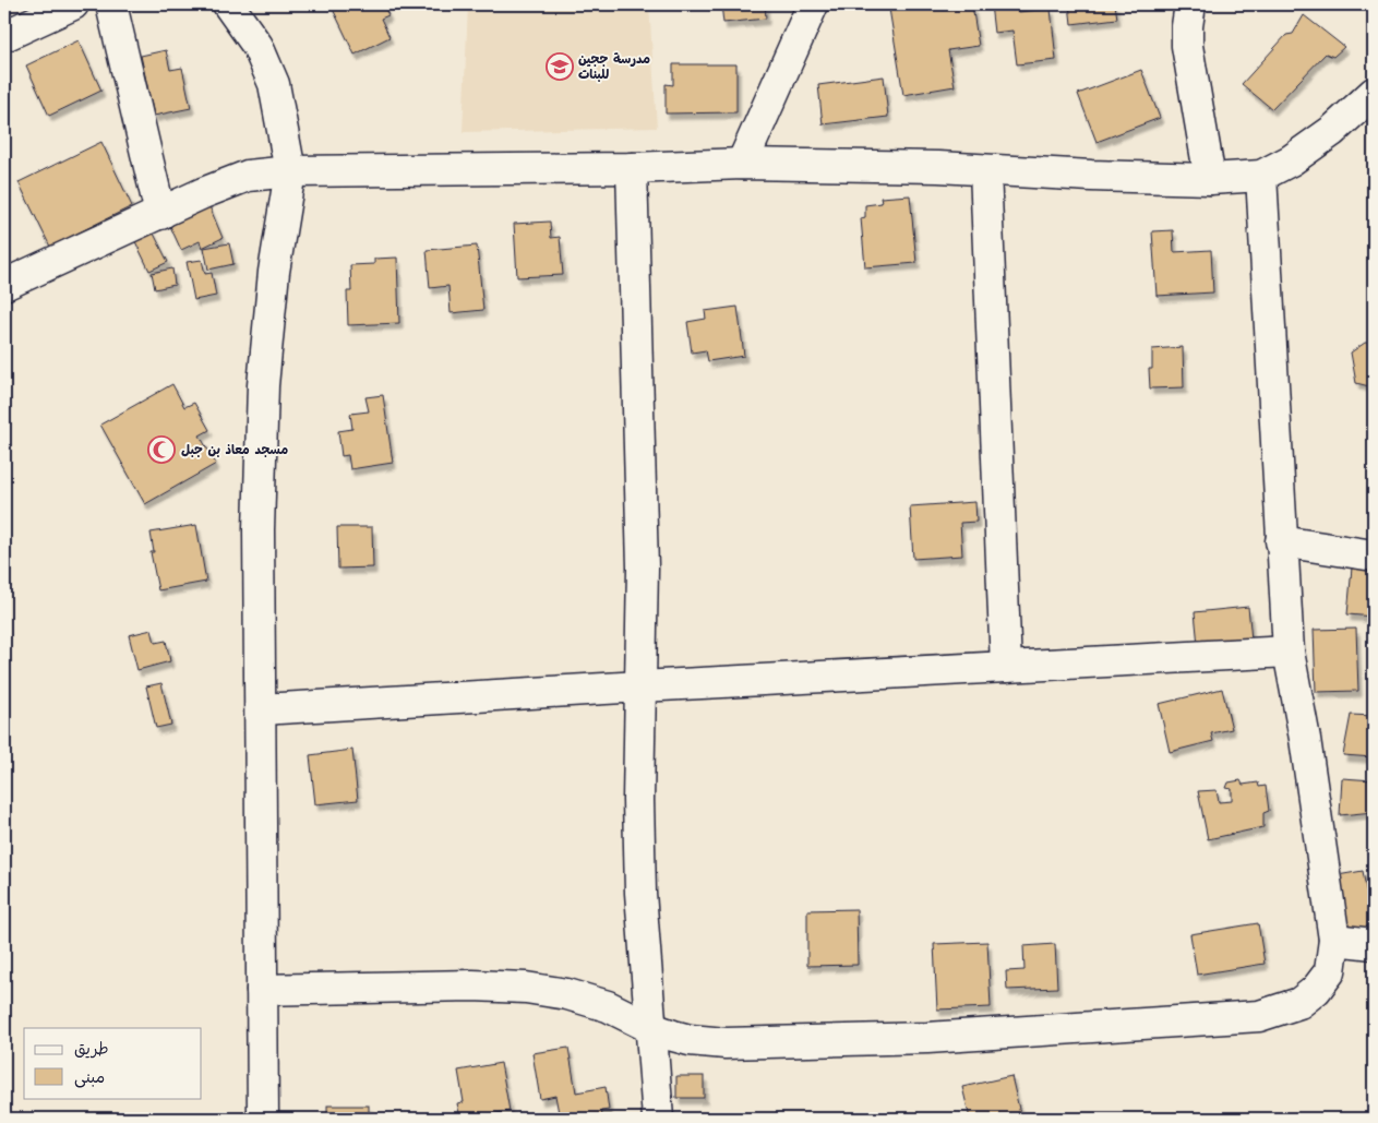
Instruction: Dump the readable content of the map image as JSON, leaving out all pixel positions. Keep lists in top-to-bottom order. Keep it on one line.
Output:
{"places":{"school or university":["مدرسة ججين للبنات"],"mosque":["مسجد معاذ بن جبل"]},"legend":["طريق","مبنى"]}
